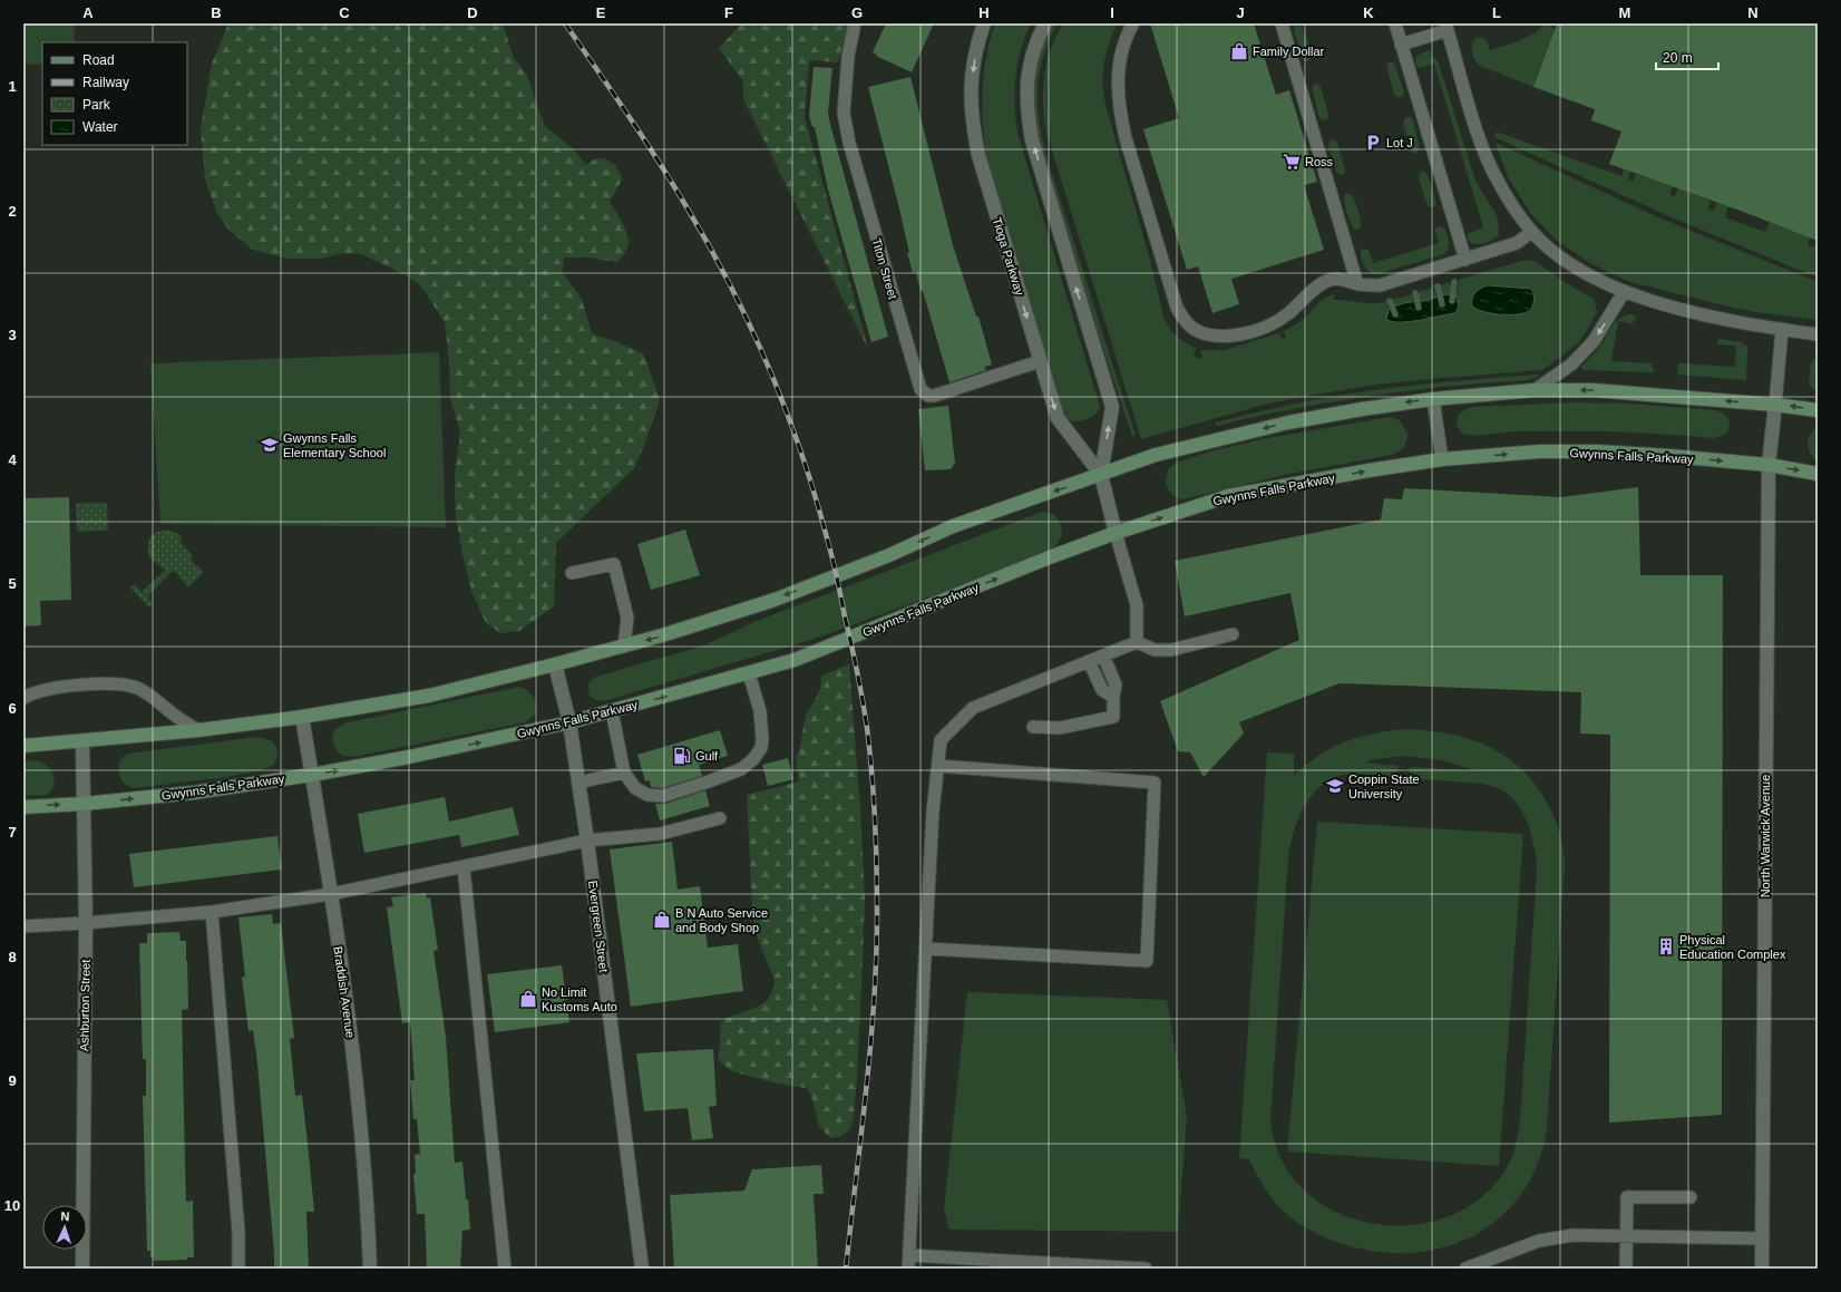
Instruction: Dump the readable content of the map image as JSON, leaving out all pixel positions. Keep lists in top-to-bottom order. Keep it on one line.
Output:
{"streets":{"main road":["Gwynns Falls Parkway"],"street":["Tioga Parkway","North Warwick Avenue","Evergreen Street","Braddish Avenue","Ashburton Street"],"lane":["Titon Street"]},"crossings":[["Tioga Parkway","Titon Street"],["Tioga Parkway","Gwynns Falls Parkway"],["Gwynns Falls Parkway","North Warwick Avenue"],["Gwynns Falls Parkway","Evergreen Street"],["Gwynns Falls Parkway","Braddish Avenue"],["Gwynns Falls Parkway","Ashburton Street"]],"places":{"shop":["Family Dollar","B N Auto Service and Body Shop","No Limit Kustoms Auto"],"parking":["Lot J"],"supermarket":["Ross"],"school or university":["Gwynns Falls Elementary School","Coppin State University"],"fuel station":["Gulf"],"building":["Physical Education Complex"]},"legend":["Road","Railway","Park","Water"],"scale_bar":"20 m","north":"top","grid":{"columns":["A","B","C","D","E","F","G","H","I","J","K","L","M","N"],"rows":["1","2","3","4","5","6","7","8","9","10"]}}
